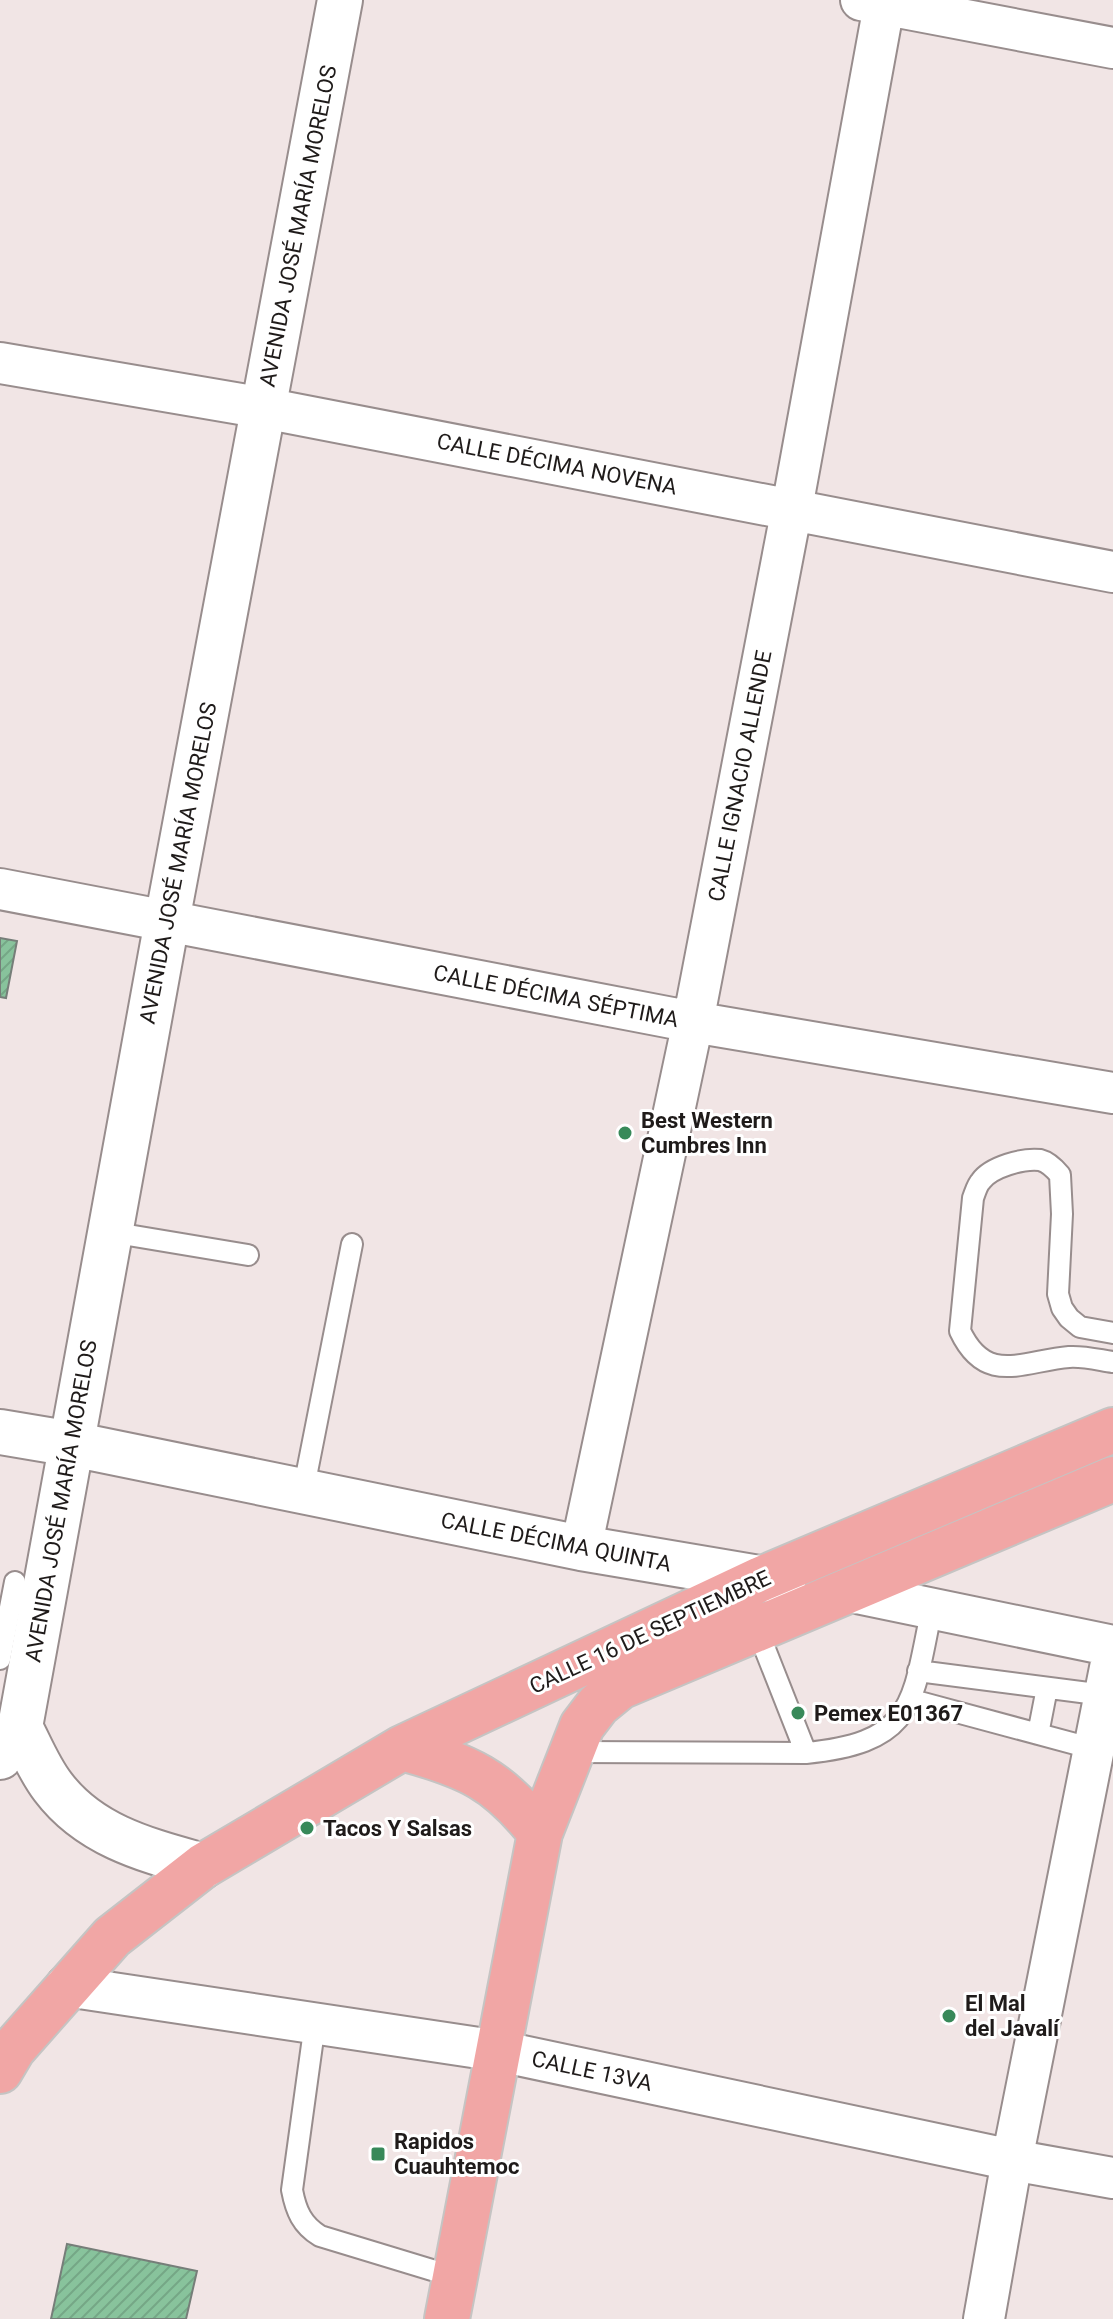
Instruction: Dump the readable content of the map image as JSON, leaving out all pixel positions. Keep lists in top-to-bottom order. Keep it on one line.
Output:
{"streets":{"main road":["AVENIDA JOSÉ MARÍA MORELOS","CALLE DÉCIMA QUINTA","CALLE 16 DE SEPTIEMBRE"],"street":["CALLE DÉCIMA NOVENA","CALLE IGNACIO ALLENDE","CALLE DÉCIMA SÉPTIMA","CALLE 13VA"]},"crossings":[["AVENIDA JOSÉ MARÍA MORELOS","CALLE DÉCIMA NOVENA"],["AVENIDA JOSÉ MARÍA MORELOS","CALLE DÉCIMA SÉPTIMA"],["AVENIDA JOSÉ MARÍA MORELOS","CALLE DÉCIMA QUINTA"],["CALLE DÉCIMA NOVENA","CALLE IGNACIO ALLENDE"],["CALLE IGNACIO ALLENDE","CALLE DÉCIMA SÉPTIMA"],["CALLE IGNACIO ALLENDE","CALLE DÉCIMA QUINTA"],["CALLE DÉCIMA QUINTA","CALLE 16 DE SEPTIEMBRE"],["CALLE 16 DE SEPTIEMBRE","CALLE 13VA"]],"places":{"other":["Best Western Cumbres Inn","Pemex E01367","Tacos Y Salsas","El Mal del Javalí"],"transit":["Rapidos Cuauhtemoc"]}}
